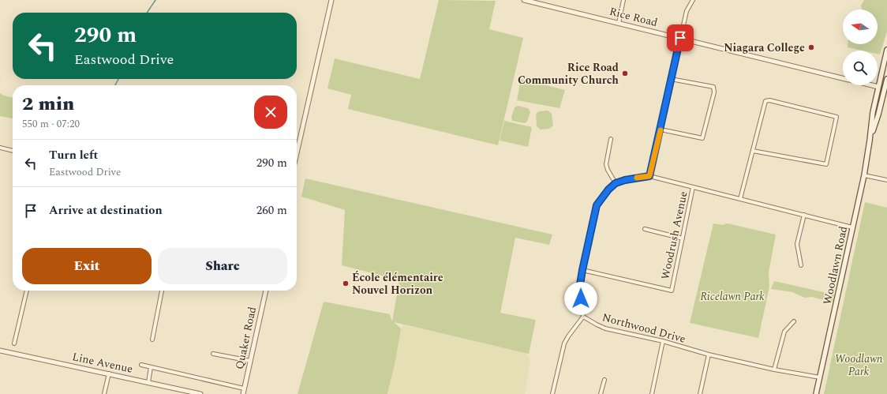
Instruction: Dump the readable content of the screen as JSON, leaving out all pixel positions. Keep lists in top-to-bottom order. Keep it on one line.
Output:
{"streets":{"main road":["Rice Road","Woodlawn Road"],"street":["Woodrush Avenue","Northwood Drive","Quaker Road","Line Avenue"]},"crossings":[["Rice Road","Woodlawn Road"],["Woodlawn Road","Northwood Drive"]],"parks":["Ricelawn Park","Woodlawn Park"],"places":["Niagara College","Rice Road Community Church","École élémentaire Nouvel Horizon"],"north":"left","page":{"turn":["290 m","Eastwood Drive"],"heading":["2 min","550 m · 07:20"],"list":[{"name":"Turn left","note":"Eastwood Drive","value":"290 m"},{"name":"Arrive at destination","value":"260 m"}],"buttons":["Exit","Share"]}}
